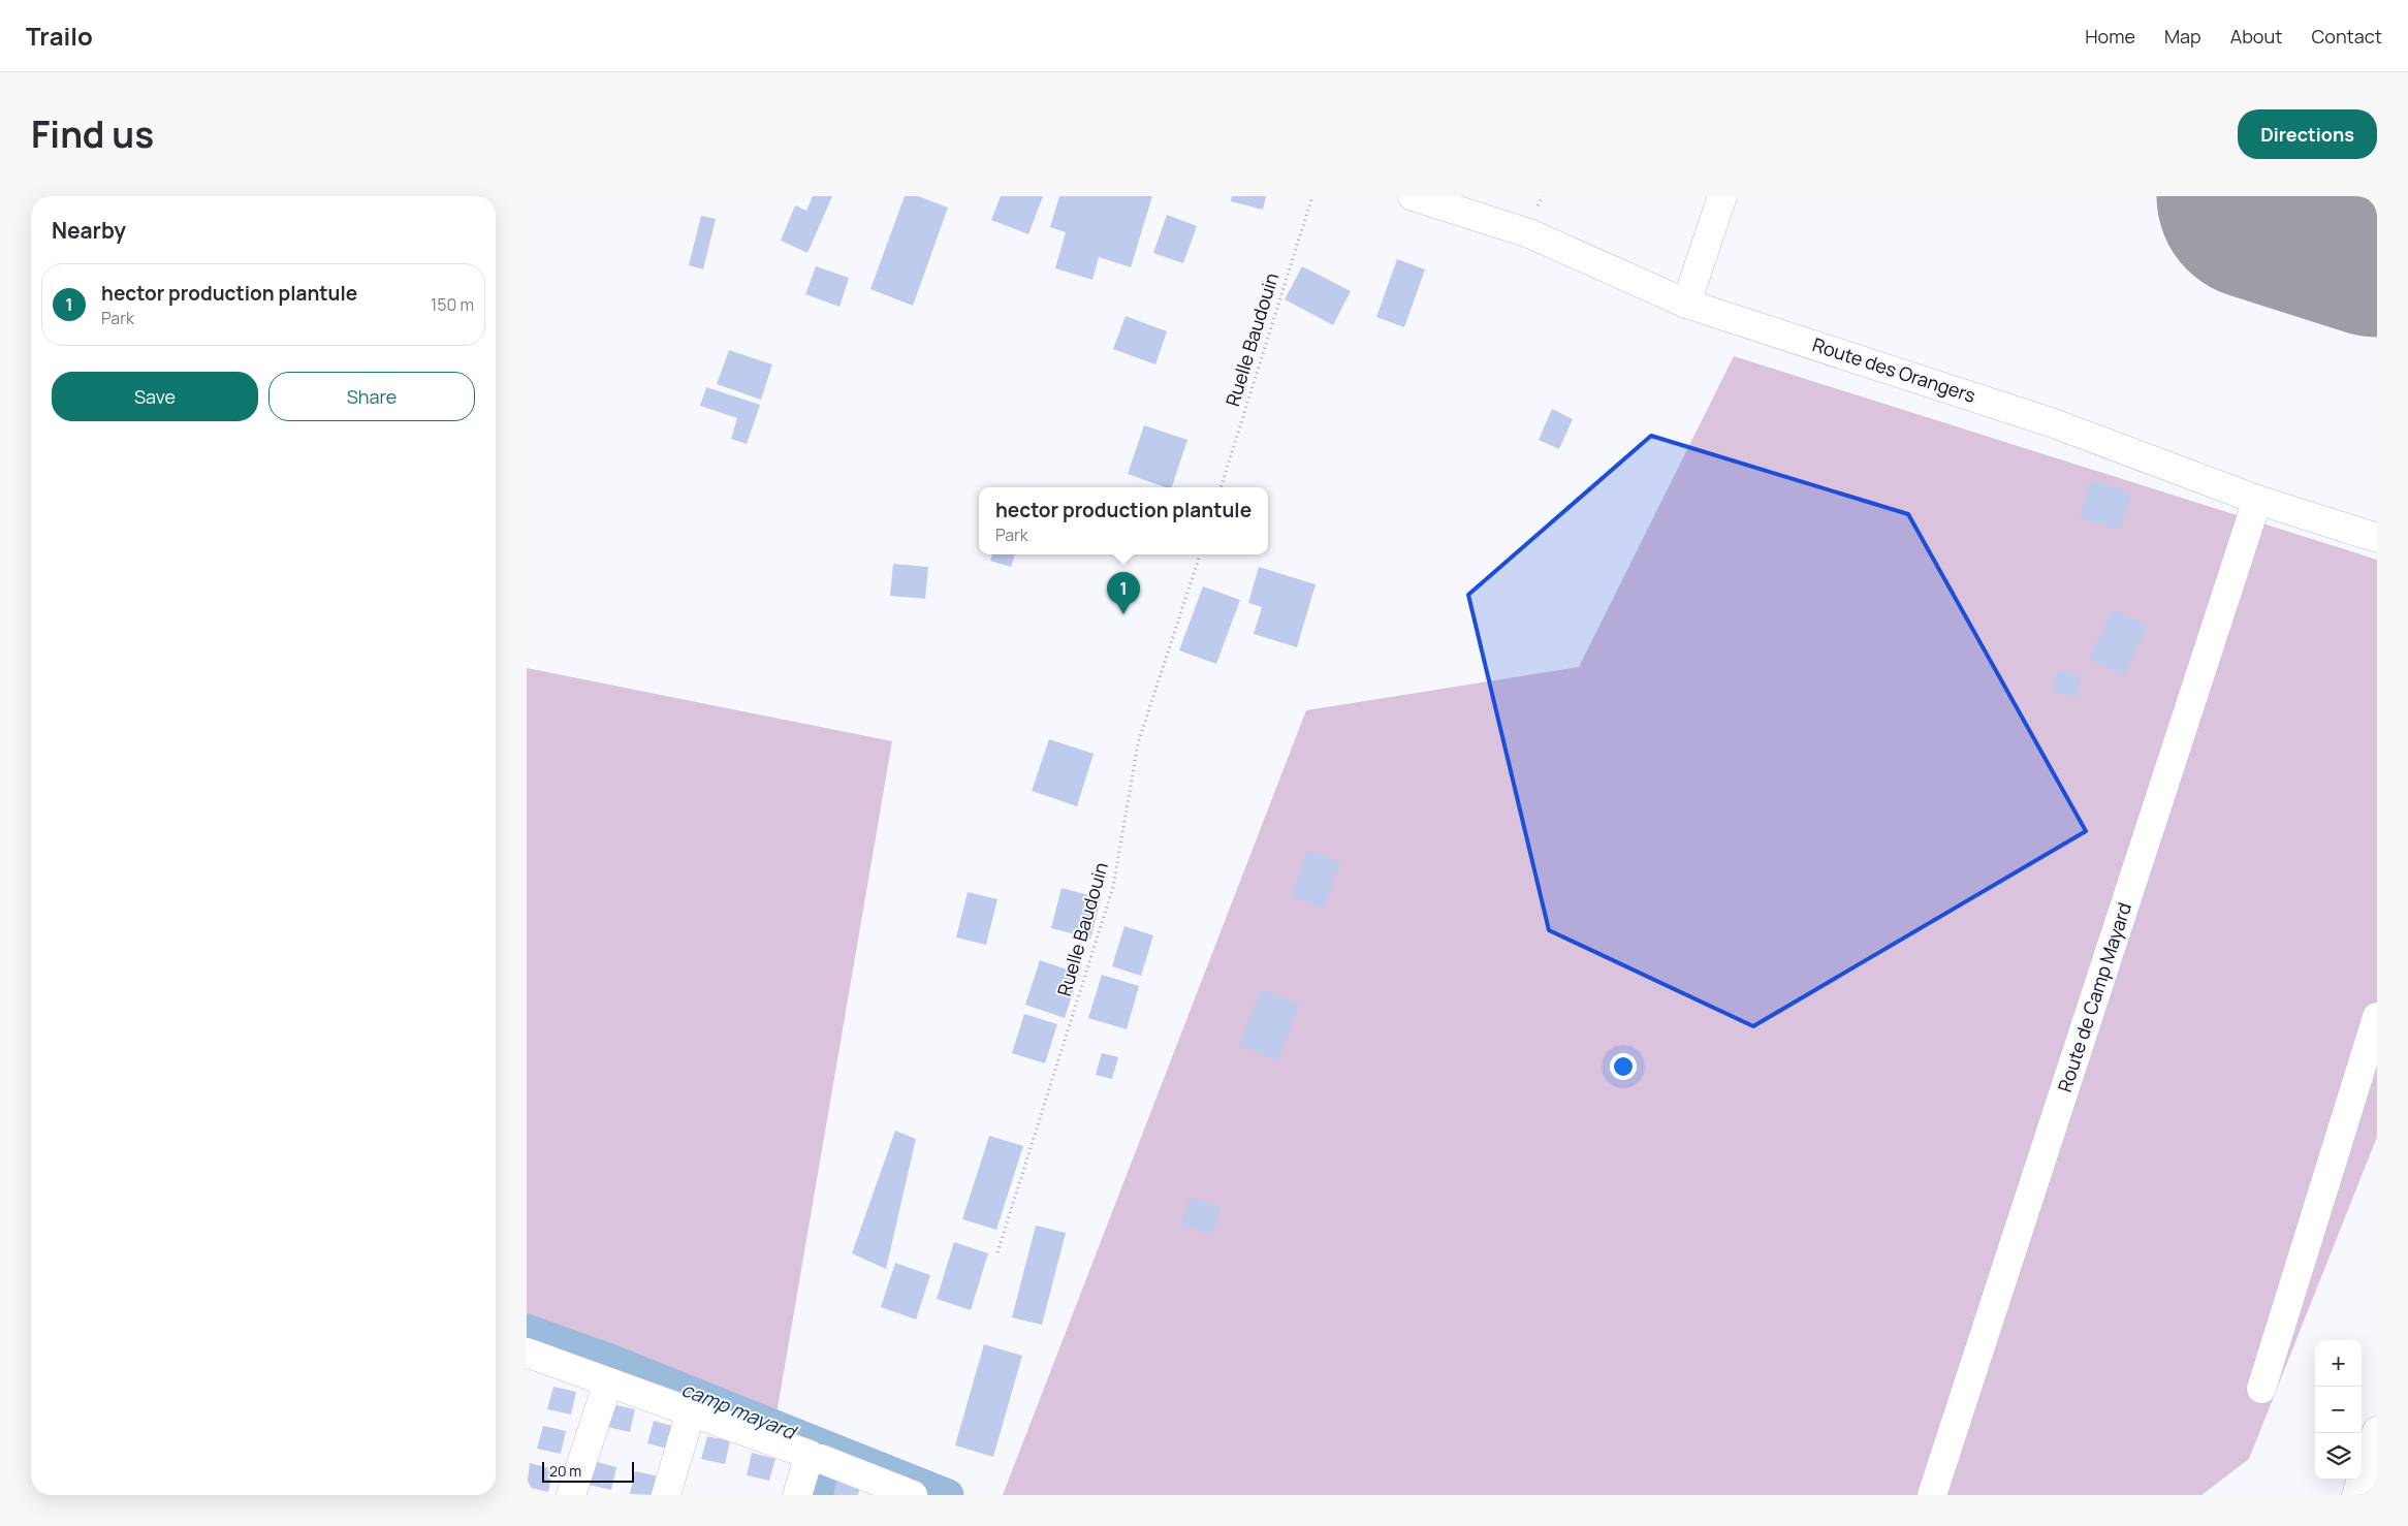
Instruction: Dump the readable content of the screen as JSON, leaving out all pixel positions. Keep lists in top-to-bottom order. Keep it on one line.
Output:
{"streets":{"street":["Route des Orangers","Route de Camp Mayard"],"path":["Ruelle Baudouin"]},"crossings":[["Route des Orangers","Route de Camp Mayard"]],"water":["camp mayard"],"scale_bar":"20 m","page":{"header":"Trailo","nav":["Home","Map","About","Contact"],"title":"Find us","buttons":["Directions",["Save","Share"]],"heading":"Nearby","list":[{"mark":"1","name":"hector production plantule","note":"Park","value":"150 m"}],"popup":["hector production plantule","Park"],"pins":"1","map_buttons":["+","−"],"scale":"20 m"}}
